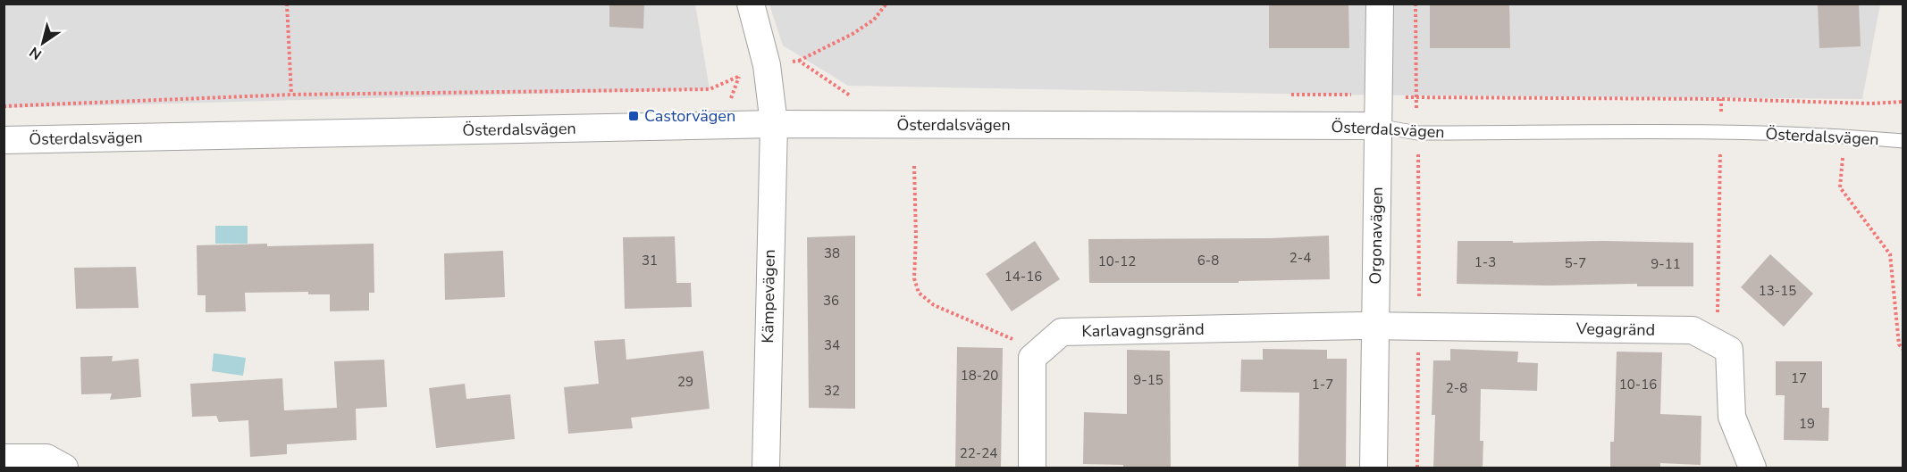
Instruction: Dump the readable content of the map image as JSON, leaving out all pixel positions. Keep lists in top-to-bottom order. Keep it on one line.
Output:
{"streets":{"street":["Österdalsvägen","Orgonavägen","Kämpevägen","Vegagränd","Karlavagnsgränd"]},"crossings":[["Österdalsvägen","Orgonavägen"],["Österdalsvägen","Kämpevägen"],["Orgonavägen","Vegagränd"],["Orgonavägen","Karlavagnsgränd"],["Vegagränd","Karlavagnsgränd"]],"places":{"transit":["Castorvägen"]},"house_numbers":["38","2-4","31","6-8","10-12","1-3","5-7","9-11","14-16","13-15","36","34","18-20","17","9-15","29","1-7","10-16","2-8","32","19","22-24"],"north":"bottom left"}
